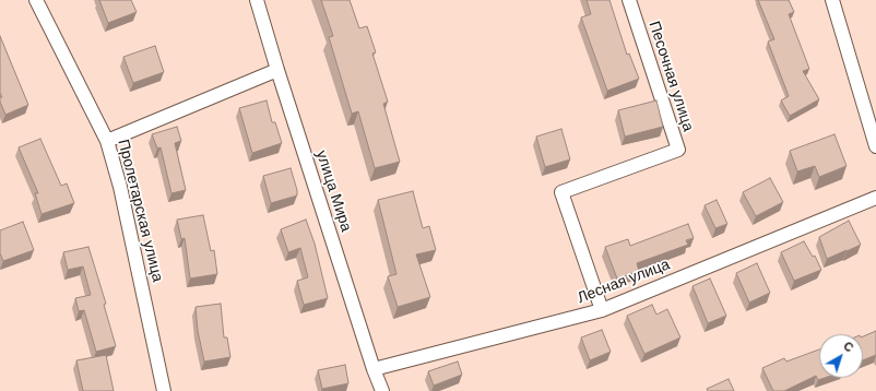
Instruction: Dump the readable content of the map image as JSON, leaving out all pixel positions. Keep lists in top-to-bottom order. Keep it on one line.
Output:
{"streets":{"street":["Песочная улица","улица Мира","Пролетарская улица","Лесная улица"]},"crossings":[["Песочная улица","Лесная улица"],["улица Мира","Лесная улица"]],"north":"top right"}
